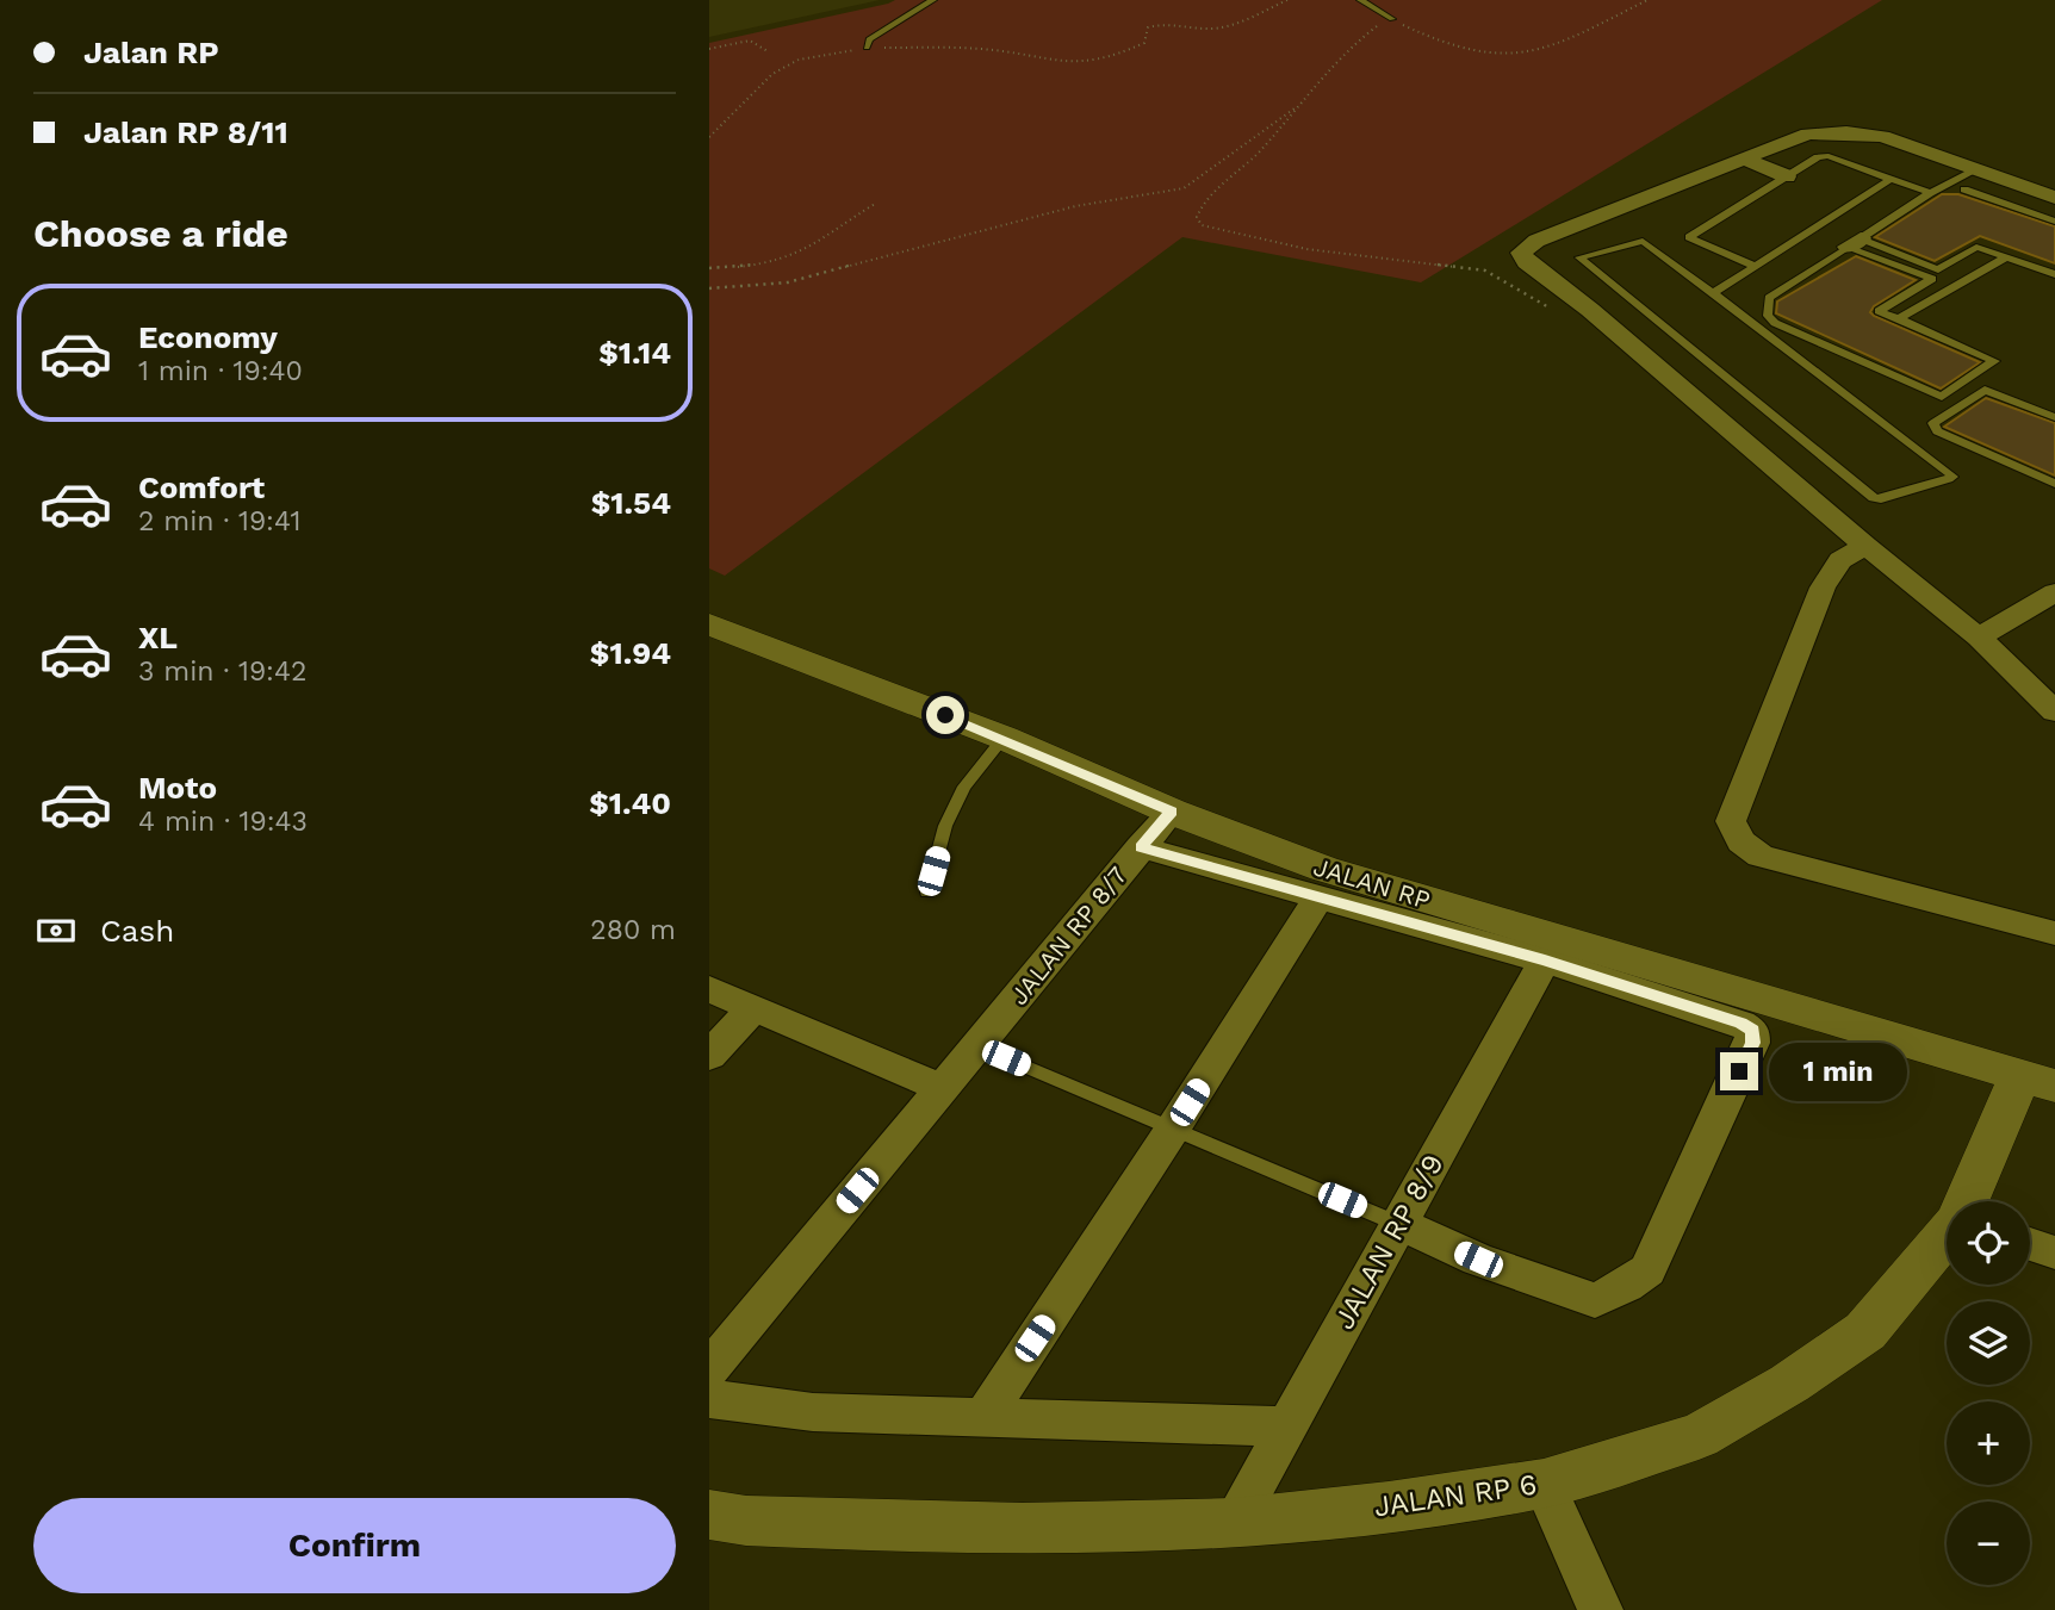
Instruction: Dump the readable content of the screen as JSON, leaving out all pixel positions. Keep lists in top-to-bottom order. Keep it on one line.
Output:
{"streets":{"street":["JALAN RP","JALAN RP 8/7","JALAN RP 8/9","JALAN RP 6"]},"crossings":[["JALAN RP","JALAN RP 8/7"],["JALAN RP","JALAN RP 6"],["JALAN RP 8/9","JALAN RP 6"]],"page":{"banner":["Jalan RP","Jalan RP 8/11"],"heading":"Choose a ride","list":[{"name":"Economy","note":"1 min · 19:40","value":"$1.14"},{"name":"Comfort","note":"2 min · 19:41","value":"$1.54"},{"name":"XL","note":"3 min · 19:42","value":"$1.94"},{"name":"Moto","note":"4 min · 19:43","value":"$1.40"}],"pay":["Cash","280 m"],"bubble":"1 min","map_buttons":["+","−"],"buttons":"Confirm"}}
